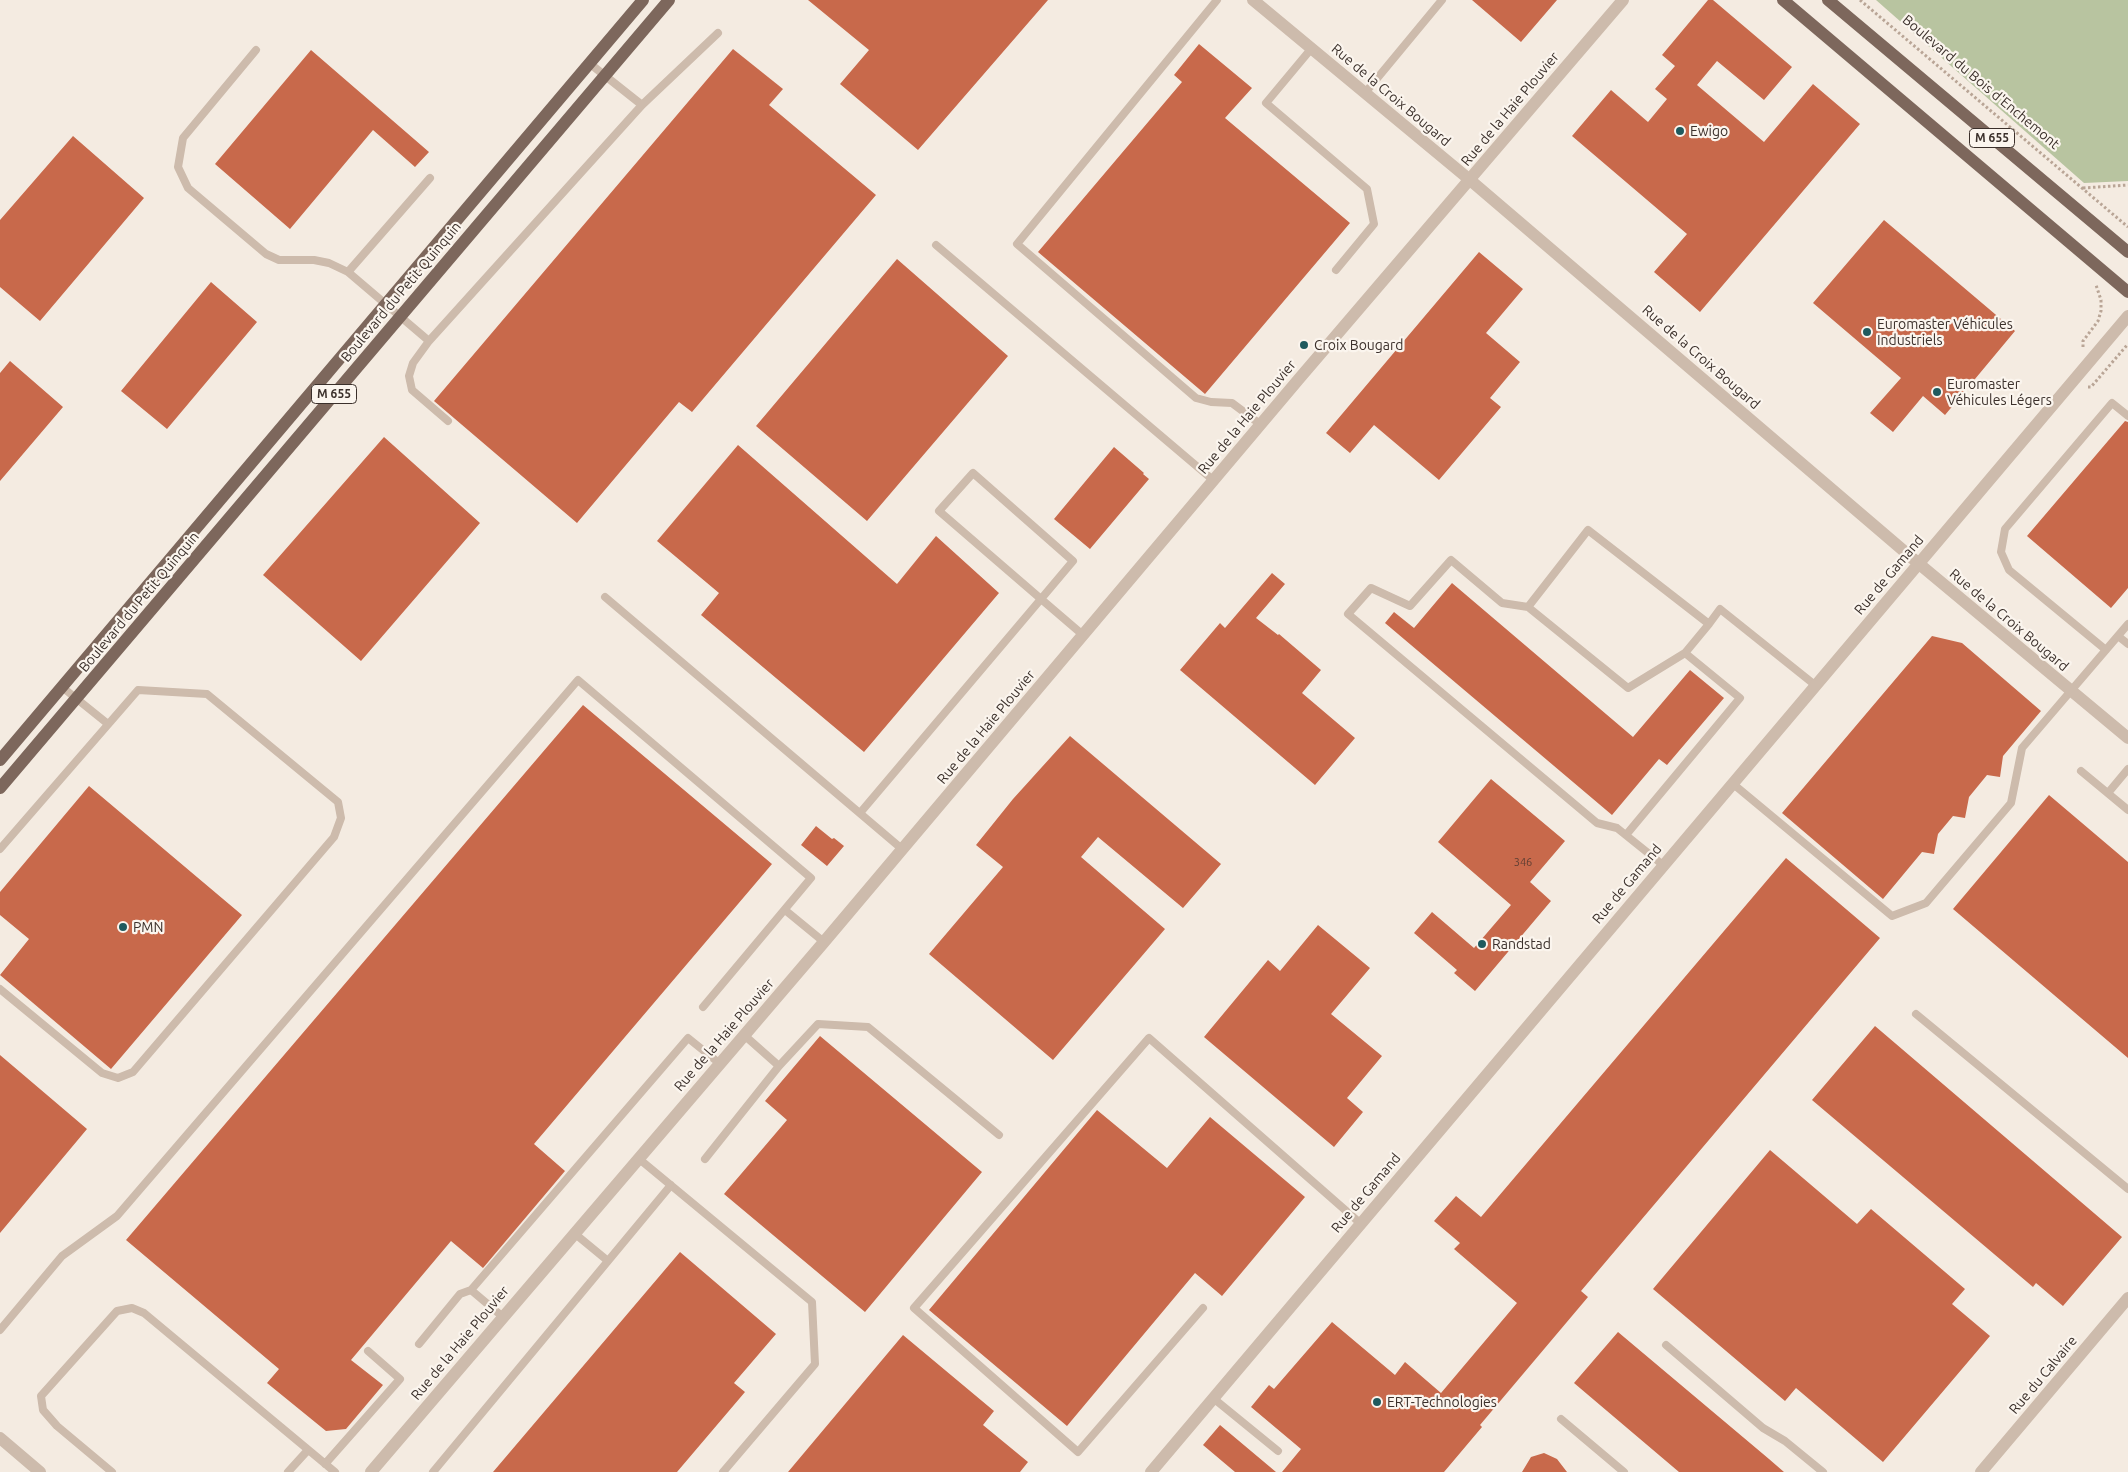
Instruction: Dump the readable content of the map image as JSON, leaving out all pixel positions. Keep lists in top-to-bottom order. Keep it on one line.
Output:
{"streets":{"main road":["M 655","Boulevard du Petit Quinquin"],"street":["Rue de la Croix Bougard","Rue de la Haie Plouvier","Rue de Gamand","Rue du Calvaire"],"path":["Boulevard du Bois d'Enchemont"]},"crossings":[["Rue de la Croix Bougard","Rue de la Haie Plouvier"],["Rue de la Croix Bougard","Rue de Gamand"]],"places":["Ewigo","Euromaster Véhicules Industriels","Croix Bougard","Euromaster Véhicules Légers","PMN","Randstad","ERT-Technologies"],"house_numbers":["346"]}
